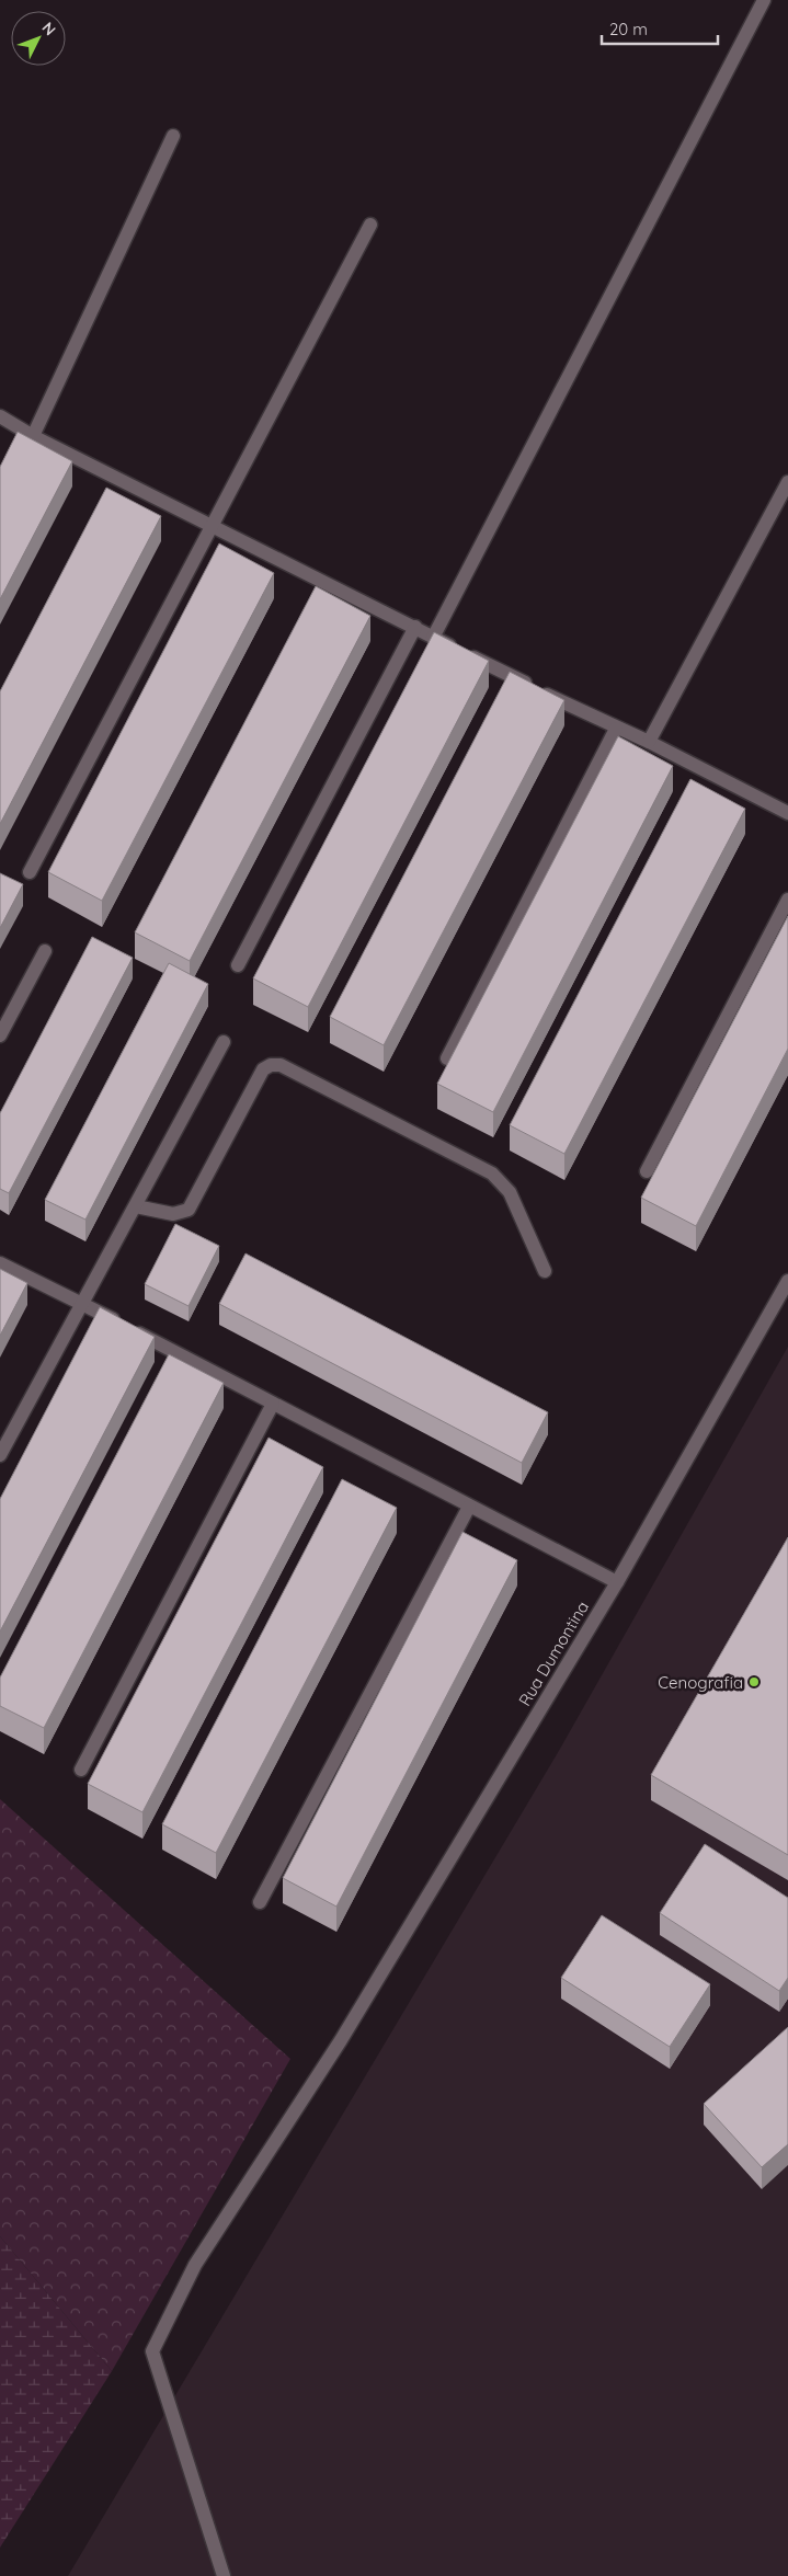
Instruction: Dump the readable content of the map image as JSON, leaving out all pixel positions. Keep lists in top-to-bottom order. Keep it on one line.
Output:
{"streets":{"street":["Rua Dumontina"]},"places":["Cenografia"],"scale_bar":"20 m","north":"top right"}
